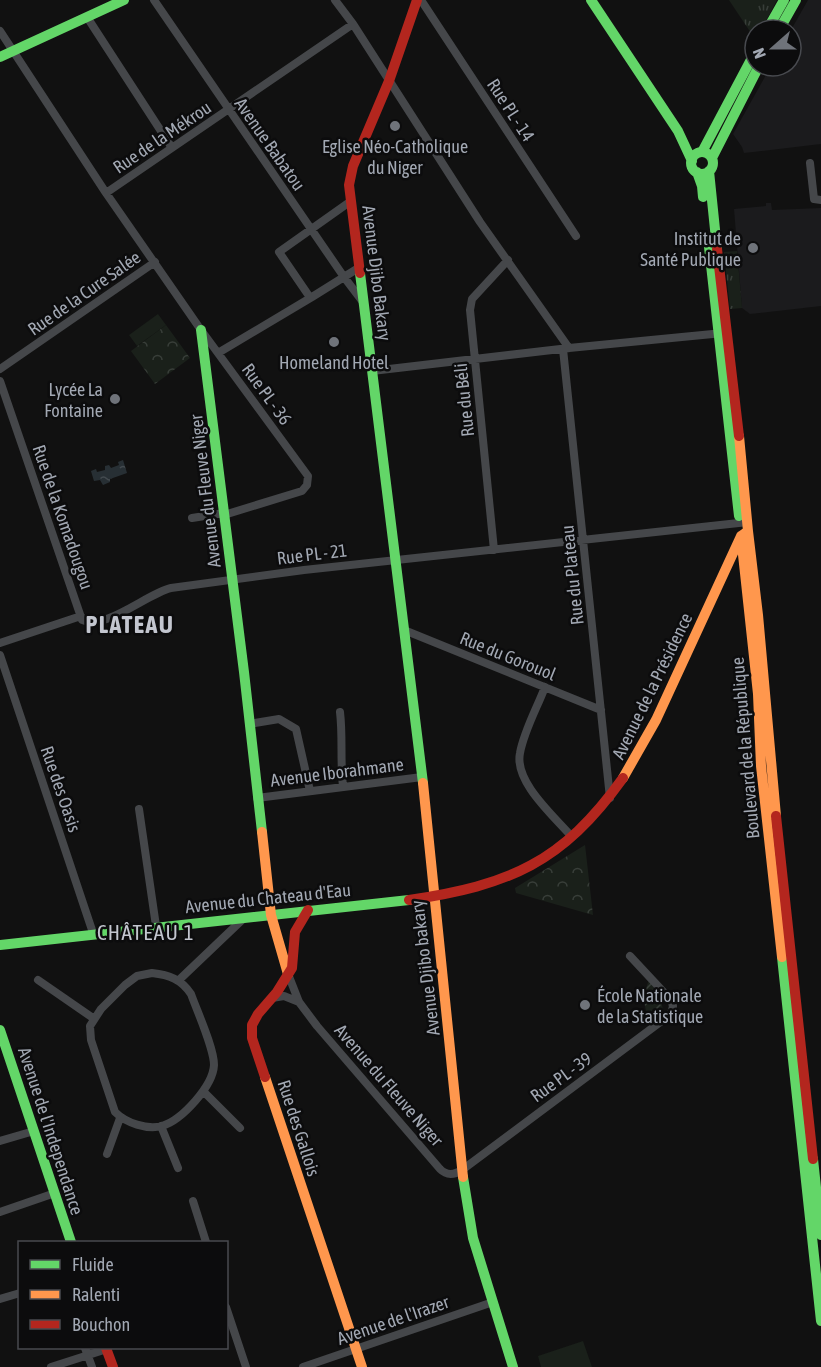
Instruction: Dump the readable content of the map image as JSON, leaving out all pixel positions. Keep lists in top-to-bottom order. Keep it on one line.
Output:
{"streets":{"main road":["Avenue Djibo Bakary","Avenue du Fleuve Niger","Avenue de la Présidence","Boulevard de la République","Avenue du Chateau d'Eau","Avenue Djibo bakary","Rue des Gallois","Avenue de l'Independance"],"street":["Rue PL - 14","Rue de la Mékrou","Avenue Babatou","Rue de la Cure Salée","Rue PL - 36","Rue du Béli","Rue de la Komadougou","Rue PL - 21","Rue du Plateau","Rue du Gorouol","Avenue Iborahmane","Rue des Oasis","Rue PL - 39","Avenue de l'Irazer"]},"crossings":[["Rue PL - 14","Avenue Djibo Bakary"],["Rue de la Mékrou","Avenue Babatou"],["Rue de la Mékrou","Avenue du Fleuve Niger"],["Rue de la Mékrou","Rue du Plateau"],["Avenue Babatou","Avenue Djibo Bakary"],["Avenue Djibo Bakary","Rue PL - 21"],["Avenue Djibo Bakary","Rue du Plateau"],["Avenue Djibo Bakary","Avenue Djibo bakary"],["Rue de la Cure Salée","Avenue du Fleuve Niger"],["Rue PL - 36","Avenue du Fleuve Niger"],["Rue du Béli","Rue PL - 21"],["Rue du Béli","Rue du Plateau"],["Avenue du Fleuve Niger","Rue PL - 21"],["Avenue du Fleuve Niger","Avenue Iborahmane"],["Avenue du Fleuve Niger","Avenue du Chateau d'Eau"],["Avenue du Fleuve Niger","Avenue Djibo bakary"],["Avenue du Fleuve Niger","Rue PL - 39"],["Avenue du Fleuve Niger","Rue des Gallois"],["Rue de la Komadougou","Rue PL - 21"],["Rue PL - 21","Rue du Plateau"],["Rue PL - 21","Avenue de la Présidence"],["Rue PL - 21","Boulevard de la République"],["Rue PL - 21","Avenue Djibo bakary"],["Rue du Plateau","Rue du Gorouol"],["Rue du Plateau","Avenue de la Présidence"],["Rue du Gorouol","Avenue Djibo bakary"],["Avenue de la Présidence","Boulevard de la République"],["Avenue de la Présidence","Avenue du Chateau d'Eau"],["Avenue de la Présidence","Avenue Djibo bakary"],["Avenue Iborahmane","Avenue Djibo bakary"],["Rue des Oasis","Avenue du Chateau d'Eau"],["Avenue du Chateau d'Eau","Avenue Djibo bakary"],["Avenue du Chateau d'Eau","Rue des Gallois"],["Avenue Djibo bakary","Rue PL - 39"],["Avenue Djibo bakary","Avenue de l'Irazer"],["Rue des Gallois","Avenue de l'Irazer"]],"districts":["PLATEAU","CHÂTEAU 1"],"places":["Eglise Néo-Catholique du Niger","Institut de Santé Publique","Homeland Hotel","Lycée La Fontaine","École Nationale de la Statistique"],"legend":["Fluide","Ralenti","Bouchon"],"north":"left"}
